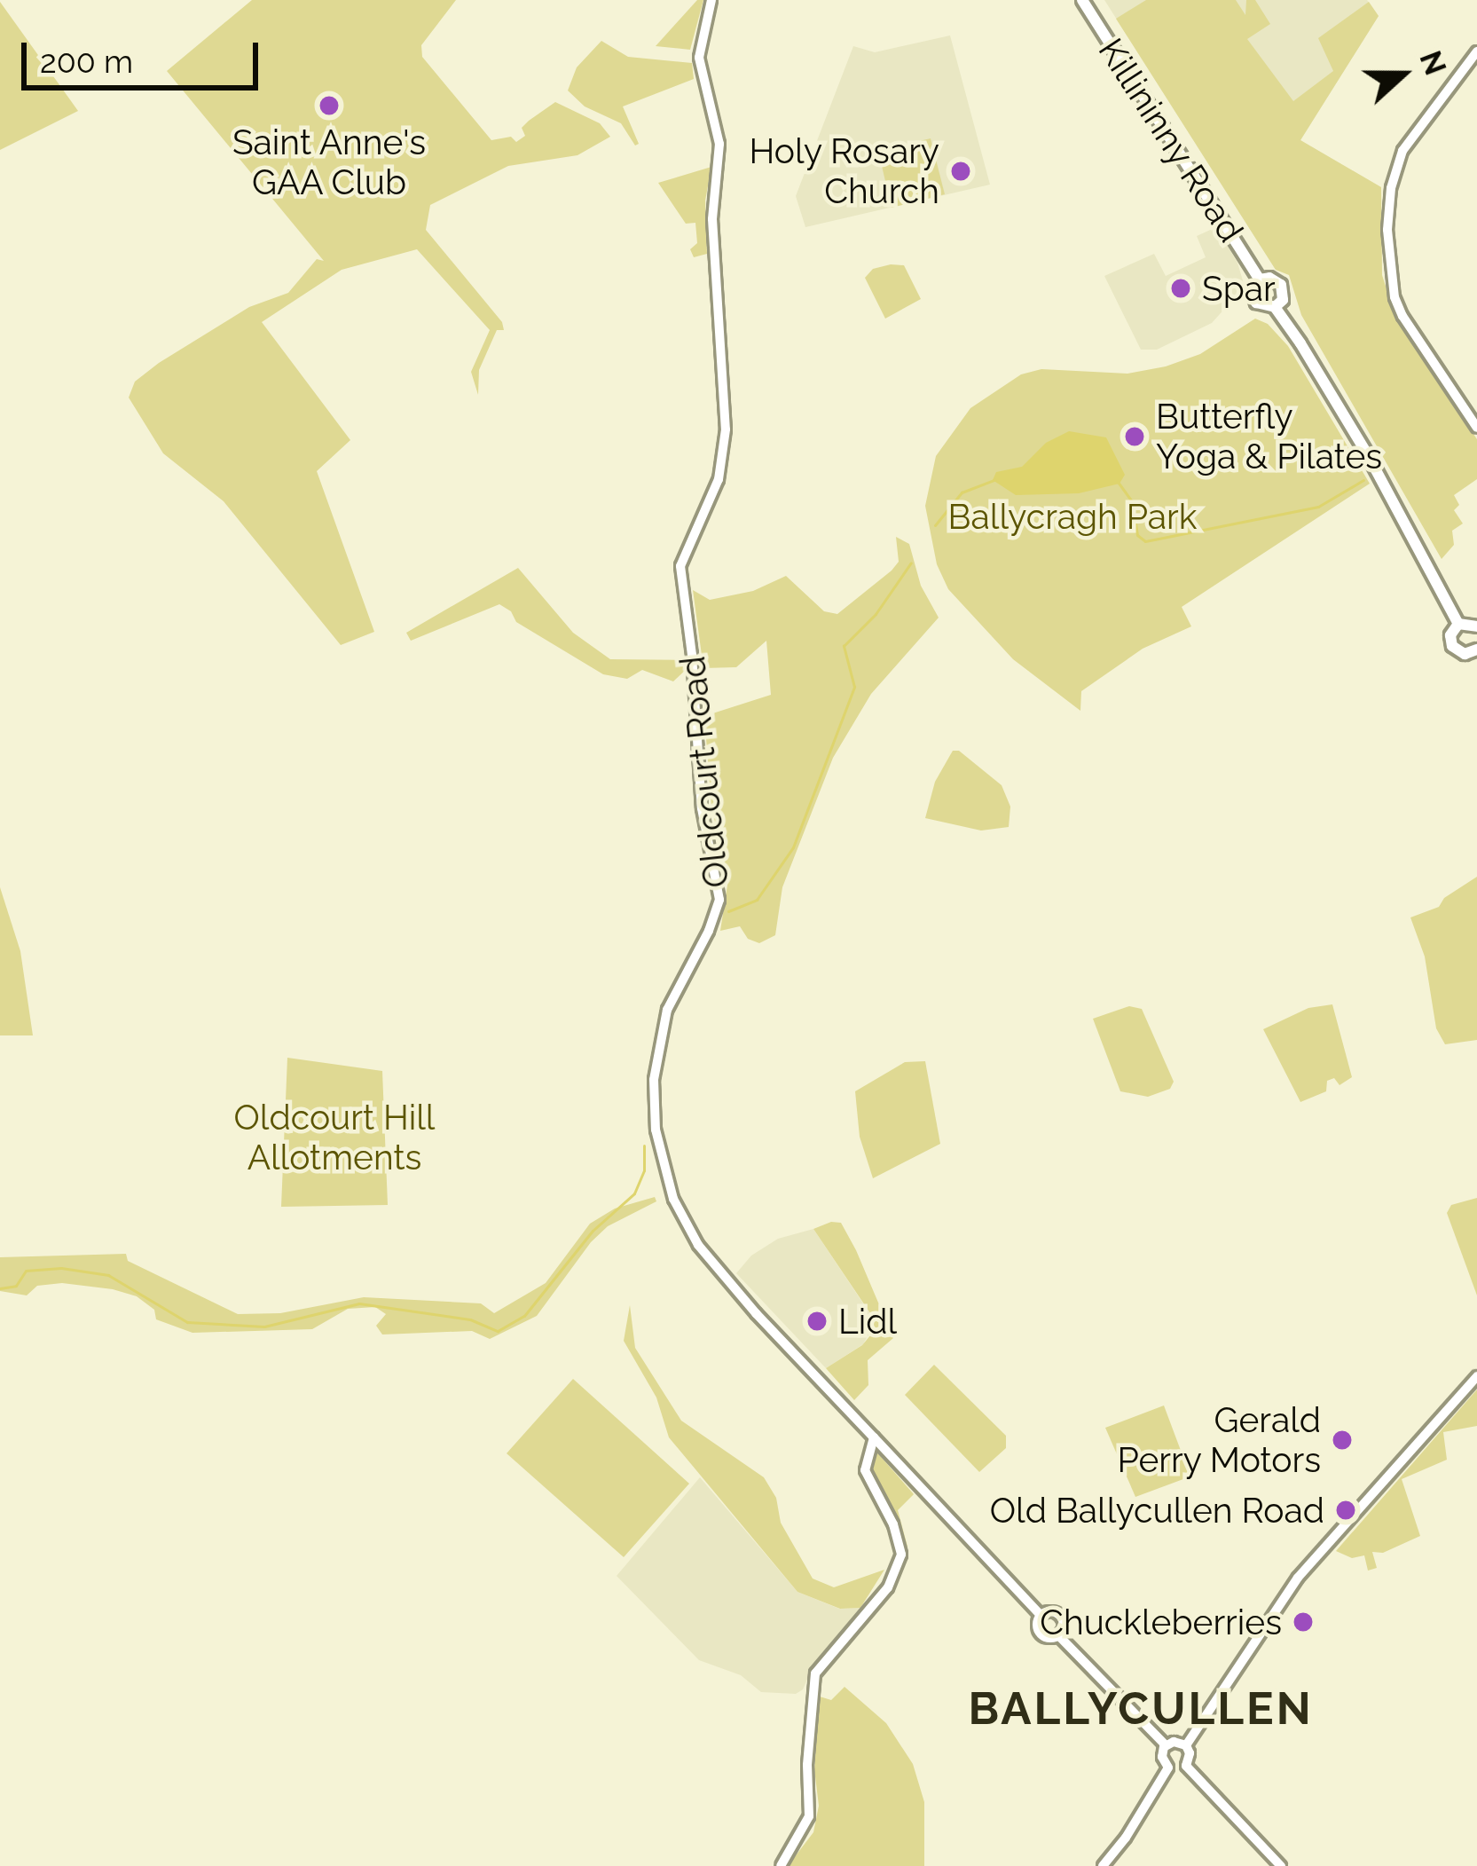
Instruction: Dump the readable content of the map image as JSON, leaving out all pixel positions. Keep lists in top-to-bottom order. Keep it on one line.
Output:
{"streets":{"main road":["Killininny Road"],"street":["Oldcourt Road"]},"districts":["BALLYCULLEN"],"parks":["Ballycragh Park","Oldcourt Hill Allotments"],"places":["Saint Anne's GAA Club","Holy Rosary Church","Spar","Butterfly Yoga & Pilates","Lidl","Gerald Perry Motors","Old Ballycullen Road","Chuckleberries"],"scale_bar":"200 m","north":"right"}
